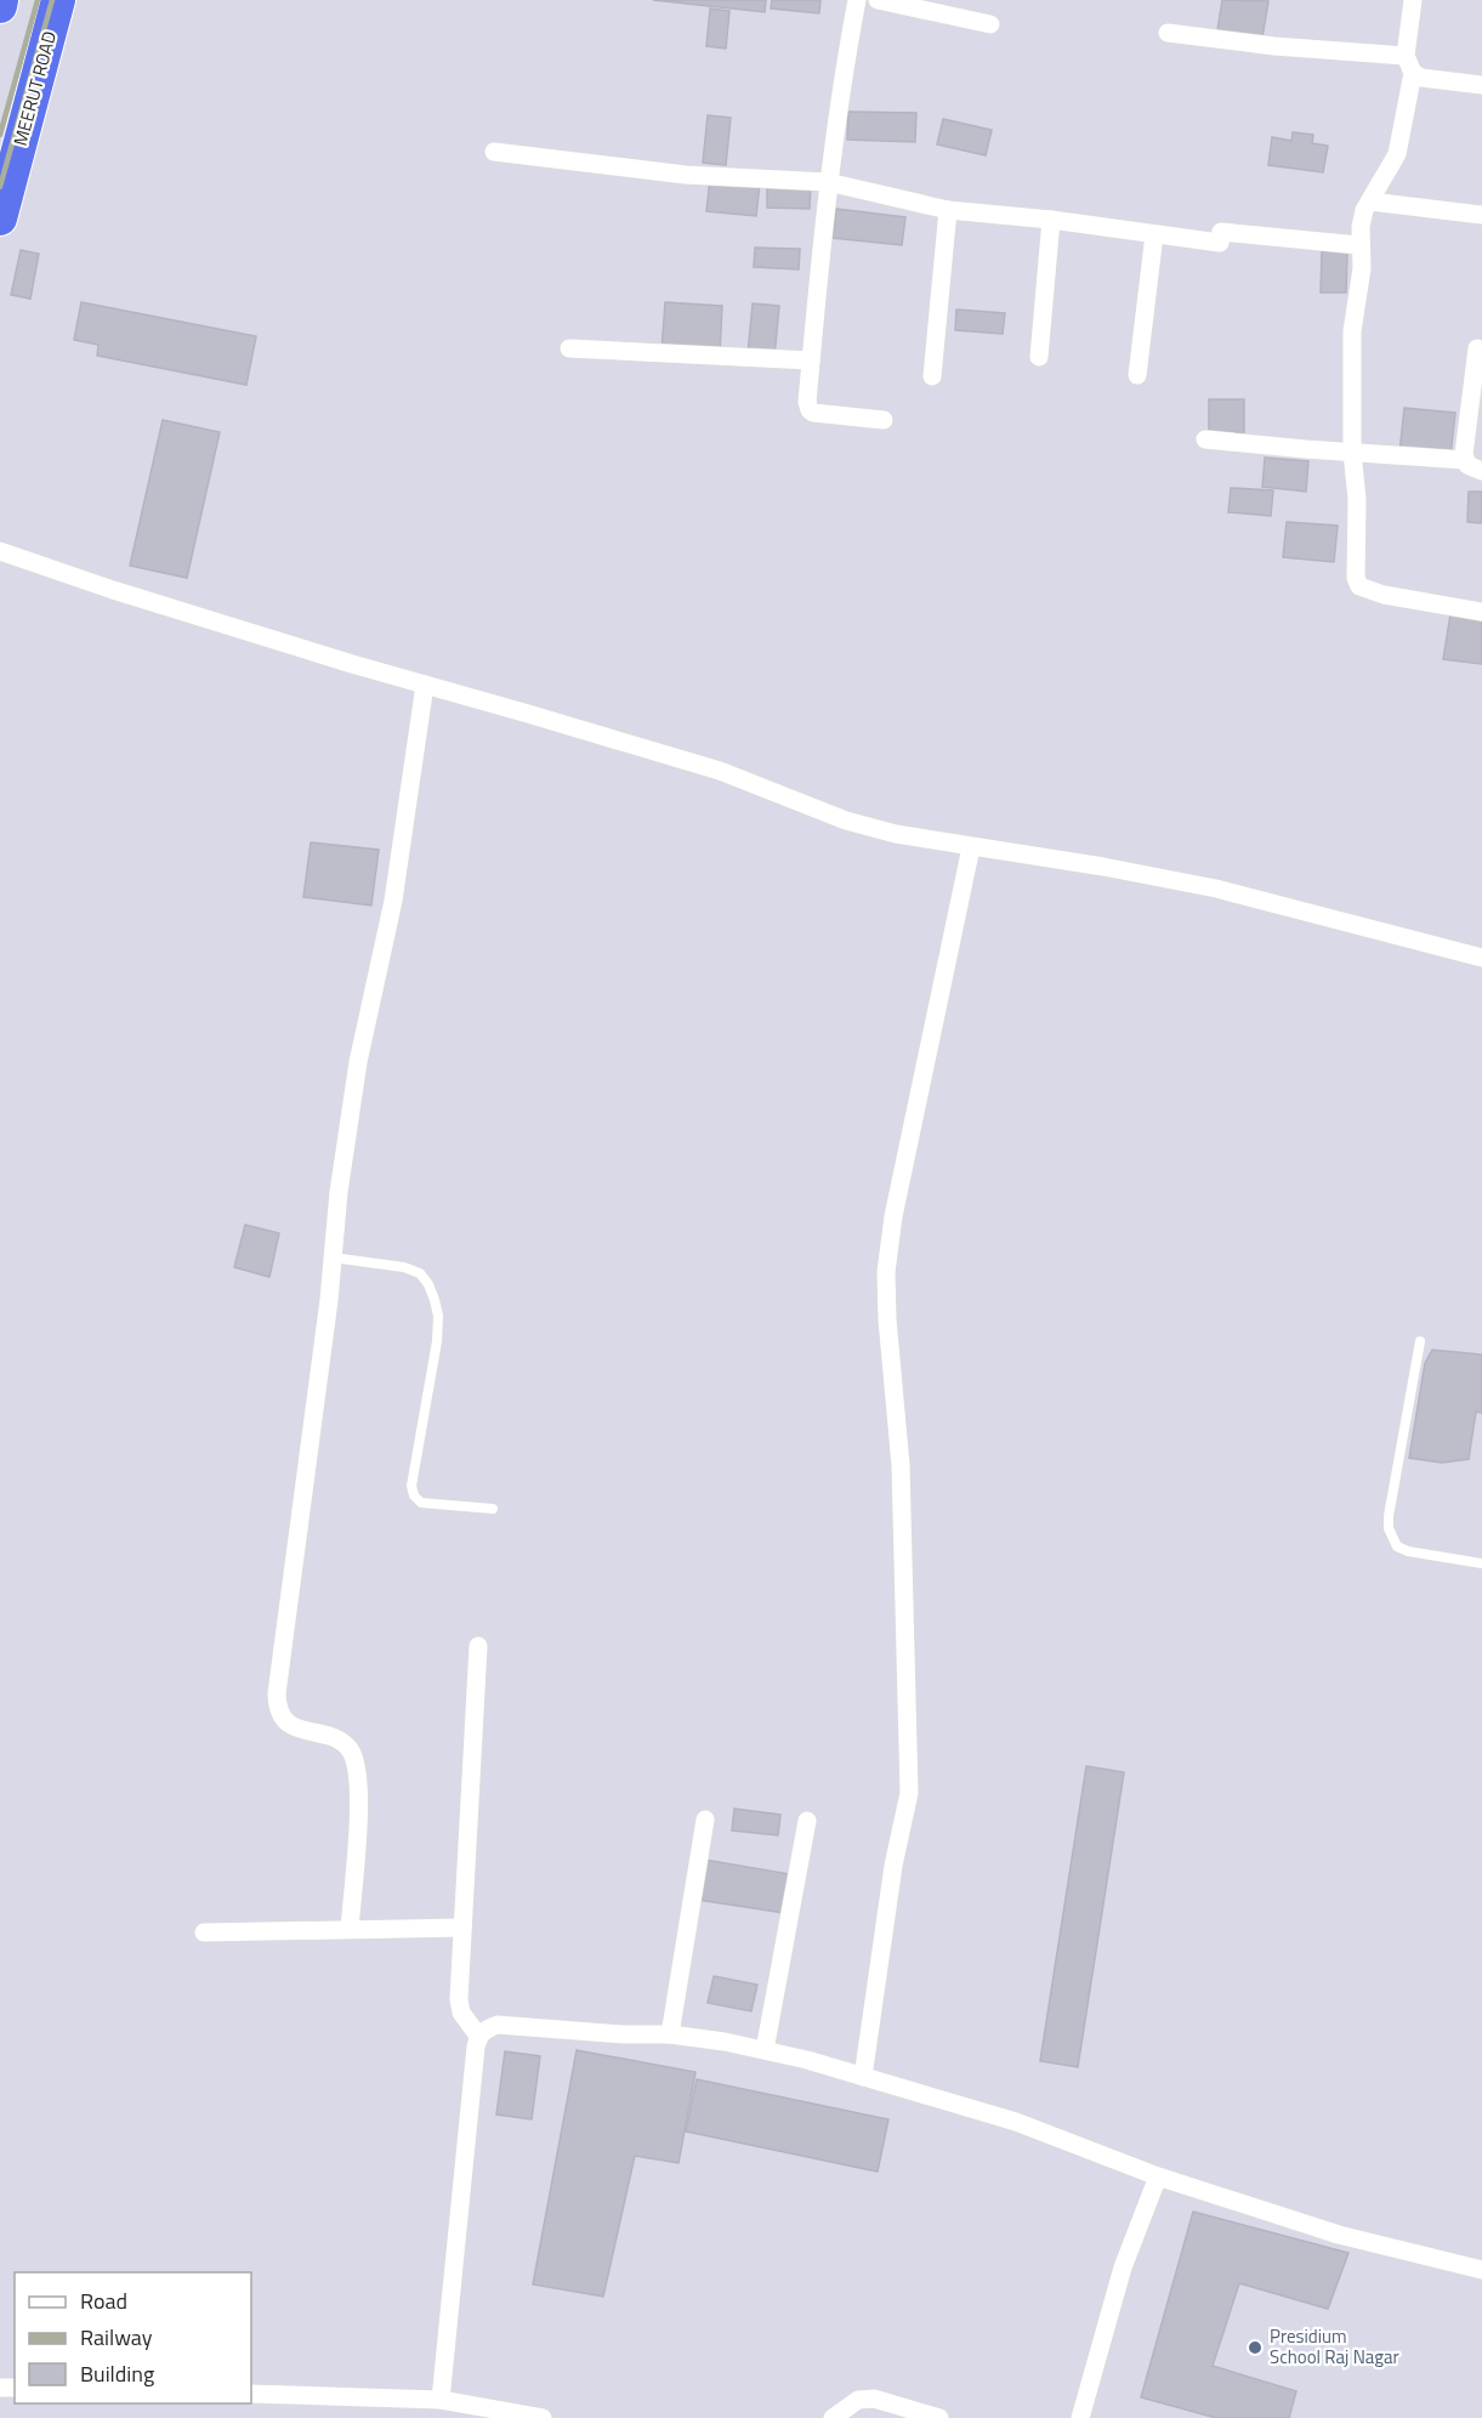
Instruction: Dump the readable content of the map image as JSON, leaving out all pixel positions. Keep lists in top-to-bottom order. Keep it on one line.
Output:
{"streets":{"highway":["MEERUT ROAD"]},"places":["Presidium School Raj Nagar"],"legend":["Road","Railway","Building"]}
